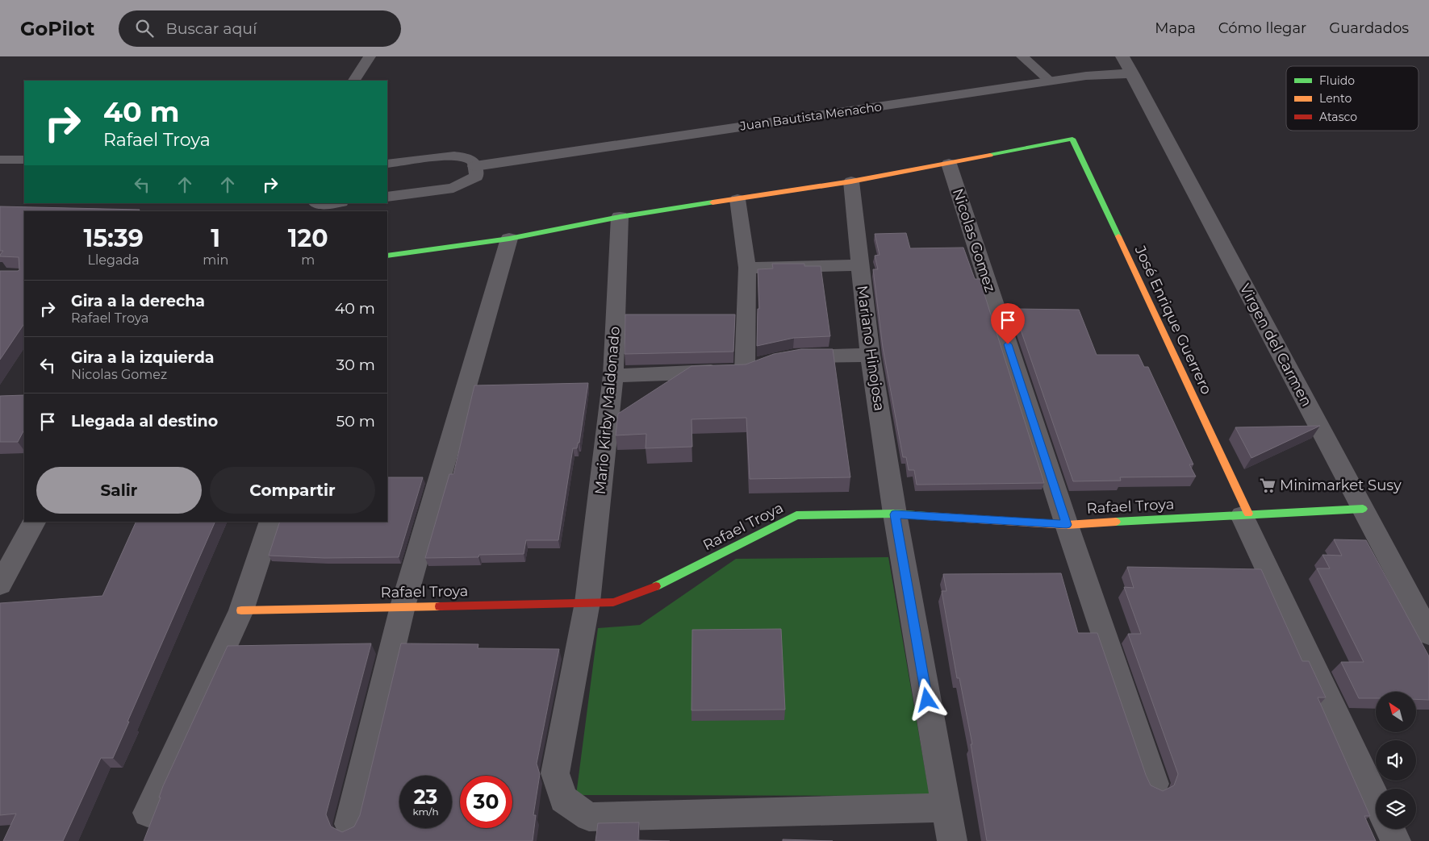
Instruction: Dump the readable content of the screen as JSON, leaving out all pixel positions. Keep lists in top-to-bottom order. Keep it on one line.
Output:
{"streets":{"street":["Juan Bautista Menacho","Nicolas Gomez","José Enrique Guerrero","Virgen del Carmen","Mariano Hinojosa","Mario Kirby Maldonado","Rafael Troya"]},"crossings":[["Juan Bautista Menacho","Virgen del Carmen"],["Nicolas Gomez","José Enrique Guerrero"],["Nicolas Gomez","Rafael Troya"],["José Enrique Guerrero","Rafael Troya"],["Virgen del Carmen","Rafael Troya"],["Mariano Hinojosa","Mario Kirby Maldonado"],["Mariano Hinojosa","Rafael Troya"],["Mario Kirby Maldonado","Rafael Troya"]],"places":{"supermarket":["Minimarket Susy"]},"legend":["Fluido","Lento","Atasco"],"north":"top left","page":{"header":"GoPilot","search":"Buscar aquí","nav":["Mapa","Cómo llegar","Guardados"],"turn":["40 m","Rafael Troya"],"eta":["15:39","Llegada","1","min","120","m"],"list":[{"name":"Gira a la derecha","note":"Rafael Troya","value":"40 m"},{"name":"Gira a la izquierda","note":"Nicolas Gomez","value":"30 m"},{"name":"Llegada al destino","value":"50 m"}],"buttons":["Salir","Compartir"],"speed":"23 km/h","limit":"30"}}
